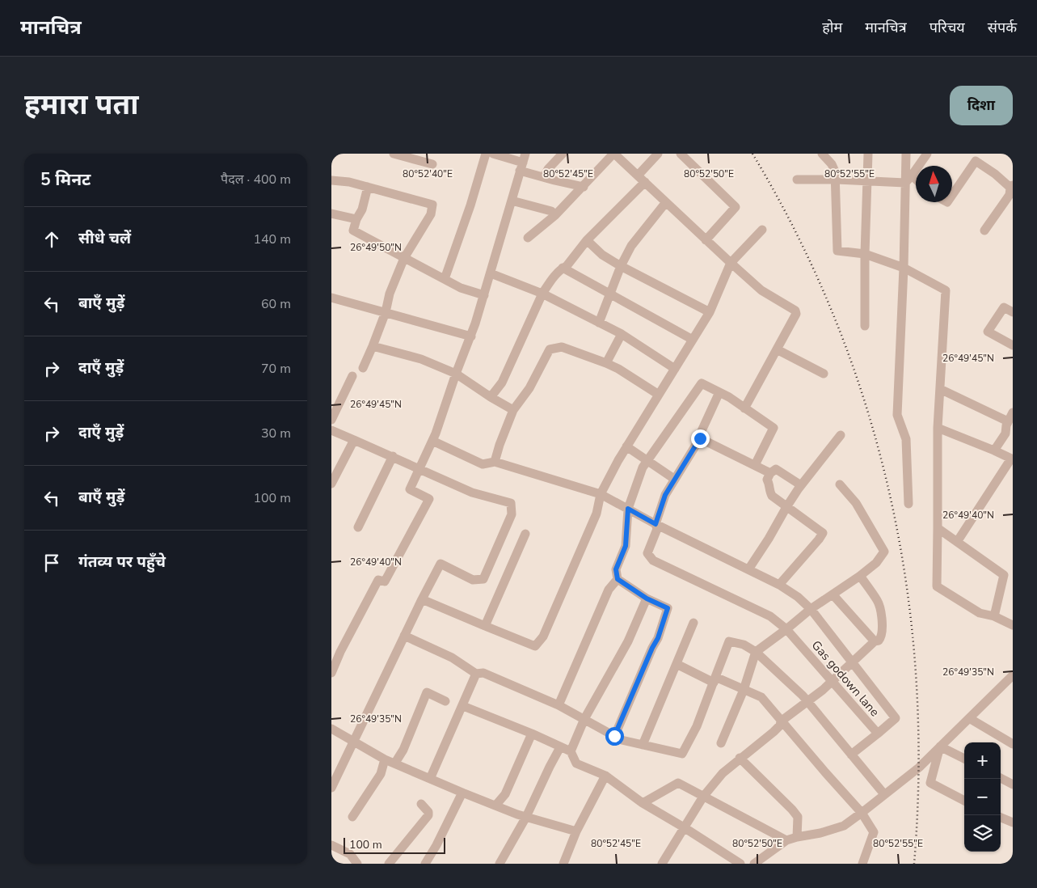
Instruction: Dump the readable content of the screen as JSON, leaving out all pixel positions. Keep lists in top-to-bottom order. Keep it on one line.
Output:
{"streets":{"street":["Gas godown lane"]},"scale_bar":"100 m","north":"top","page":{"header":"मानचित्र","nav":["होम","मानचित्र","परिचय","संपर्क"],"title":"हमारा पता","buttons":"दिशा","heading":["5 मिनट","पैदल · 400 m"],"list":[["सीधे चलें","140 m"],["बाएँ मुड़ें","60 m"],["दाएँ मुड़ें","70 m"],["दाएँ मुड़ें","30 m"],["बाएँ मुड़ें","100 m"],"गंतव्य पर पहुँचे"],"map_buttons":["+","−"],"scale":"100 m"},"coordinates":["80°52'40\"E","80°52'45\"E","80°52'50\"E","80°52'55\"E","26°49'50\"N","26°49'45\"N","26°49'40\"N","26°49'35\"N"]}
